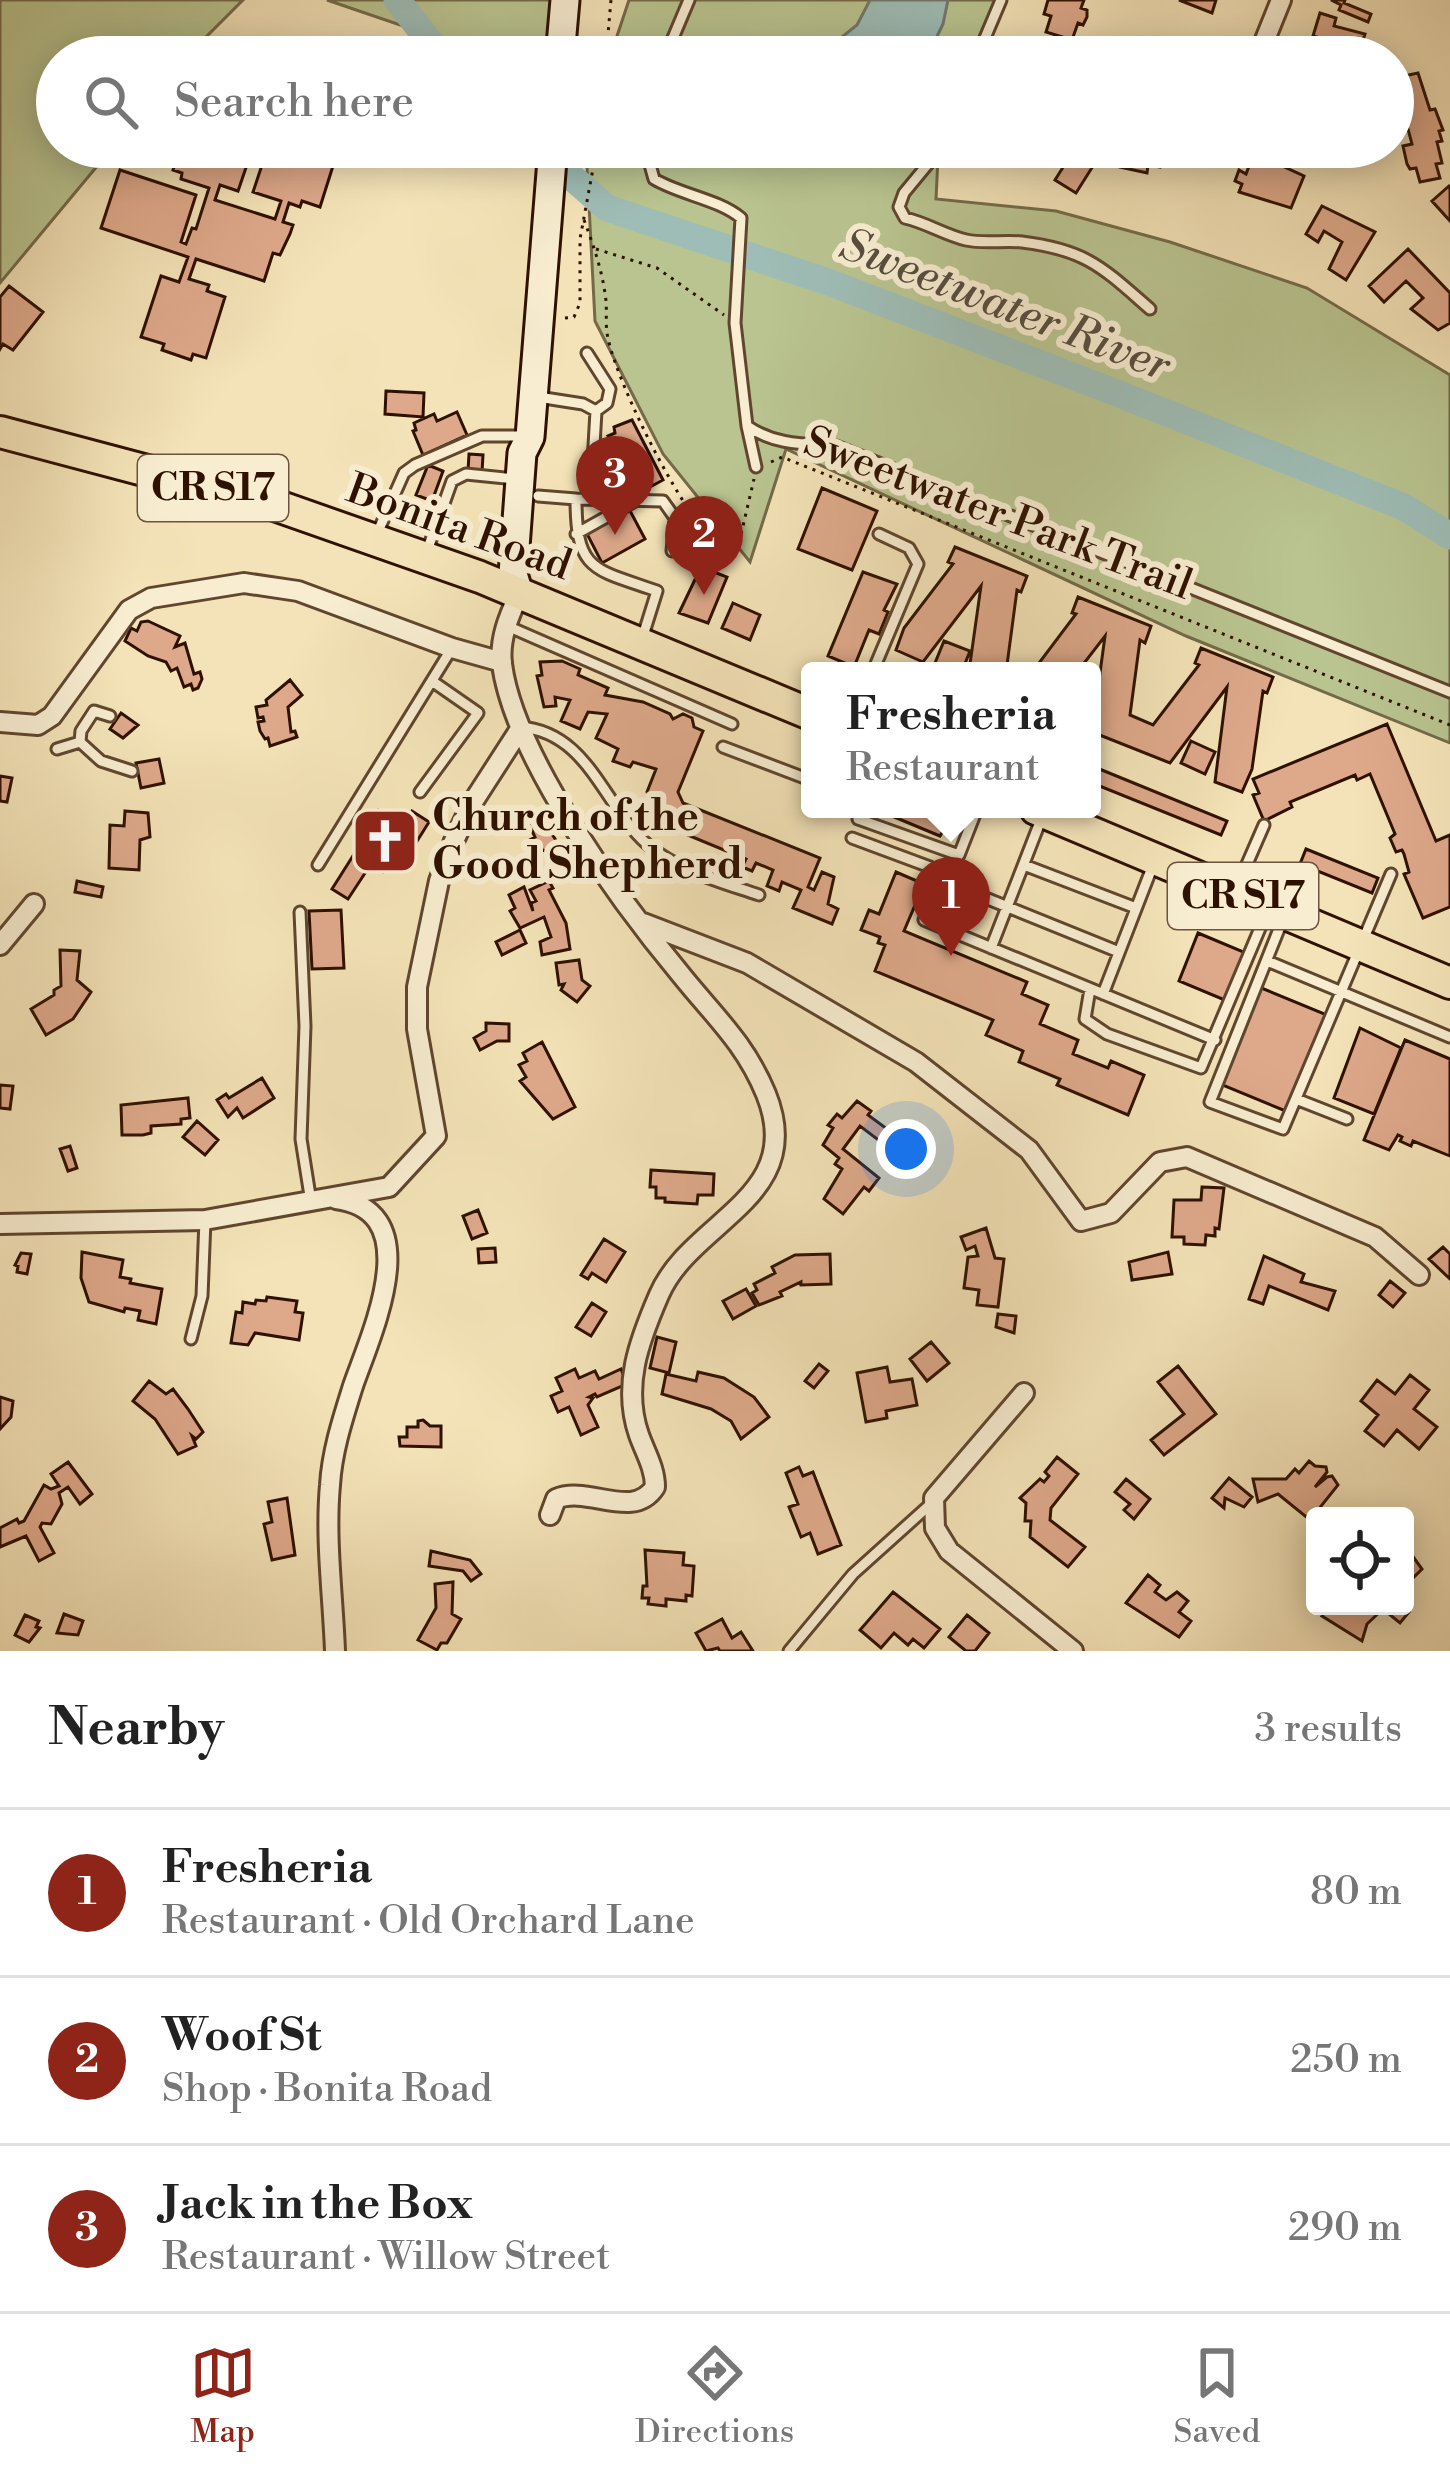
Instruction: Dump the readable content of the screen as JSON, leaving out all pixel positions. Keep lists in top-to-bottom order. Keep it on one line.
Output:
{"streets":{"main road":["CR S17","Bonita Road"],"path":["Sweetwater Park Trail"]},"water":["Sweetwater River"],"places":{"church":["Church of the Good Shepherd"]},"page":{"search":"Search here","pins":["3","2","1"],"popup":["Fresheria","Restaurant"],"heading":["Nearby","3 results"],"list":[{"mark":"1","name":"Fresheria","note":"Restaurant · Old Orchard Lane","value":"80 m"},{"mark":"2","name":"Woof St","note":"Shop · Bonita Road","value":"250 m"},{"mark":"3","name":"Jack in the Box","note":"Restaurant · Willow Street","value":"290 m"}],"nav":["Map","Directions","Saved"]}}
